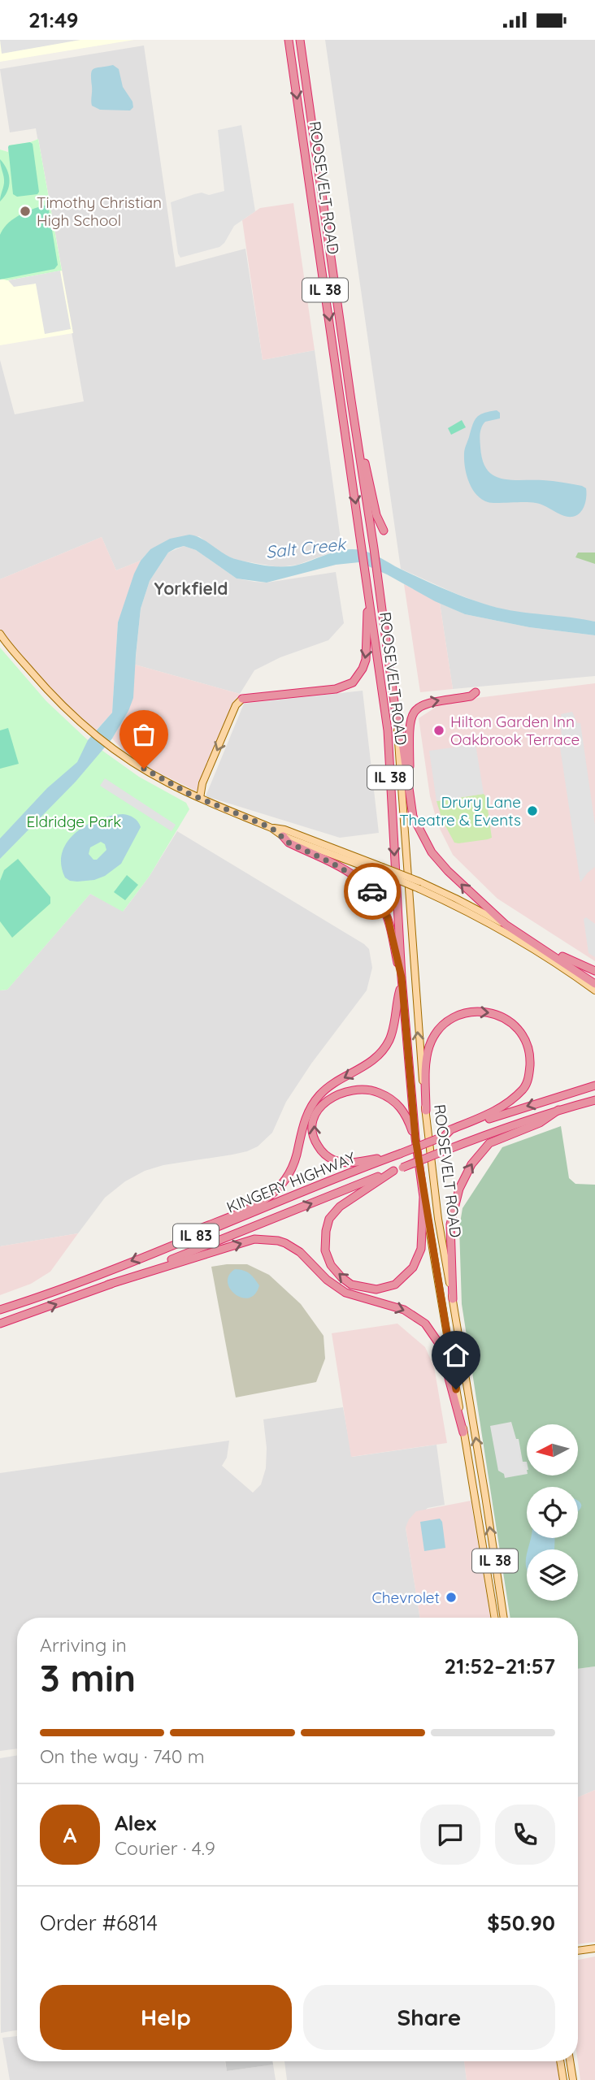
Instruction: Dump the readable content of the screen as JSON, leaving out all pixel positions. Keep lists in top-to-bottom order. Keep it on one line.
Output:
{"streets":{"highway":["ROOSEVELT ROAD","IL 38","KINGERY HIGHWAY","IL 83"]},"districts":["Yorkfield"],"water":["Salt Creek"],"parks":["Eldridge Park"],"places":["Timothy Christian High School","Hilton Garden Inn Oakbrook Terrace","Drury Lane Theatre & Events","Chevrolet"],"north":"left","page":{"status":"21:49","heading":["3 min","Arriving in","21:52–21:57"],"panel":["Alex","Courier · 4.9","Order #6814","$50.90"],"bar":"On the way · 740 m","round":"A","buttons":["Help","Share"]}}
